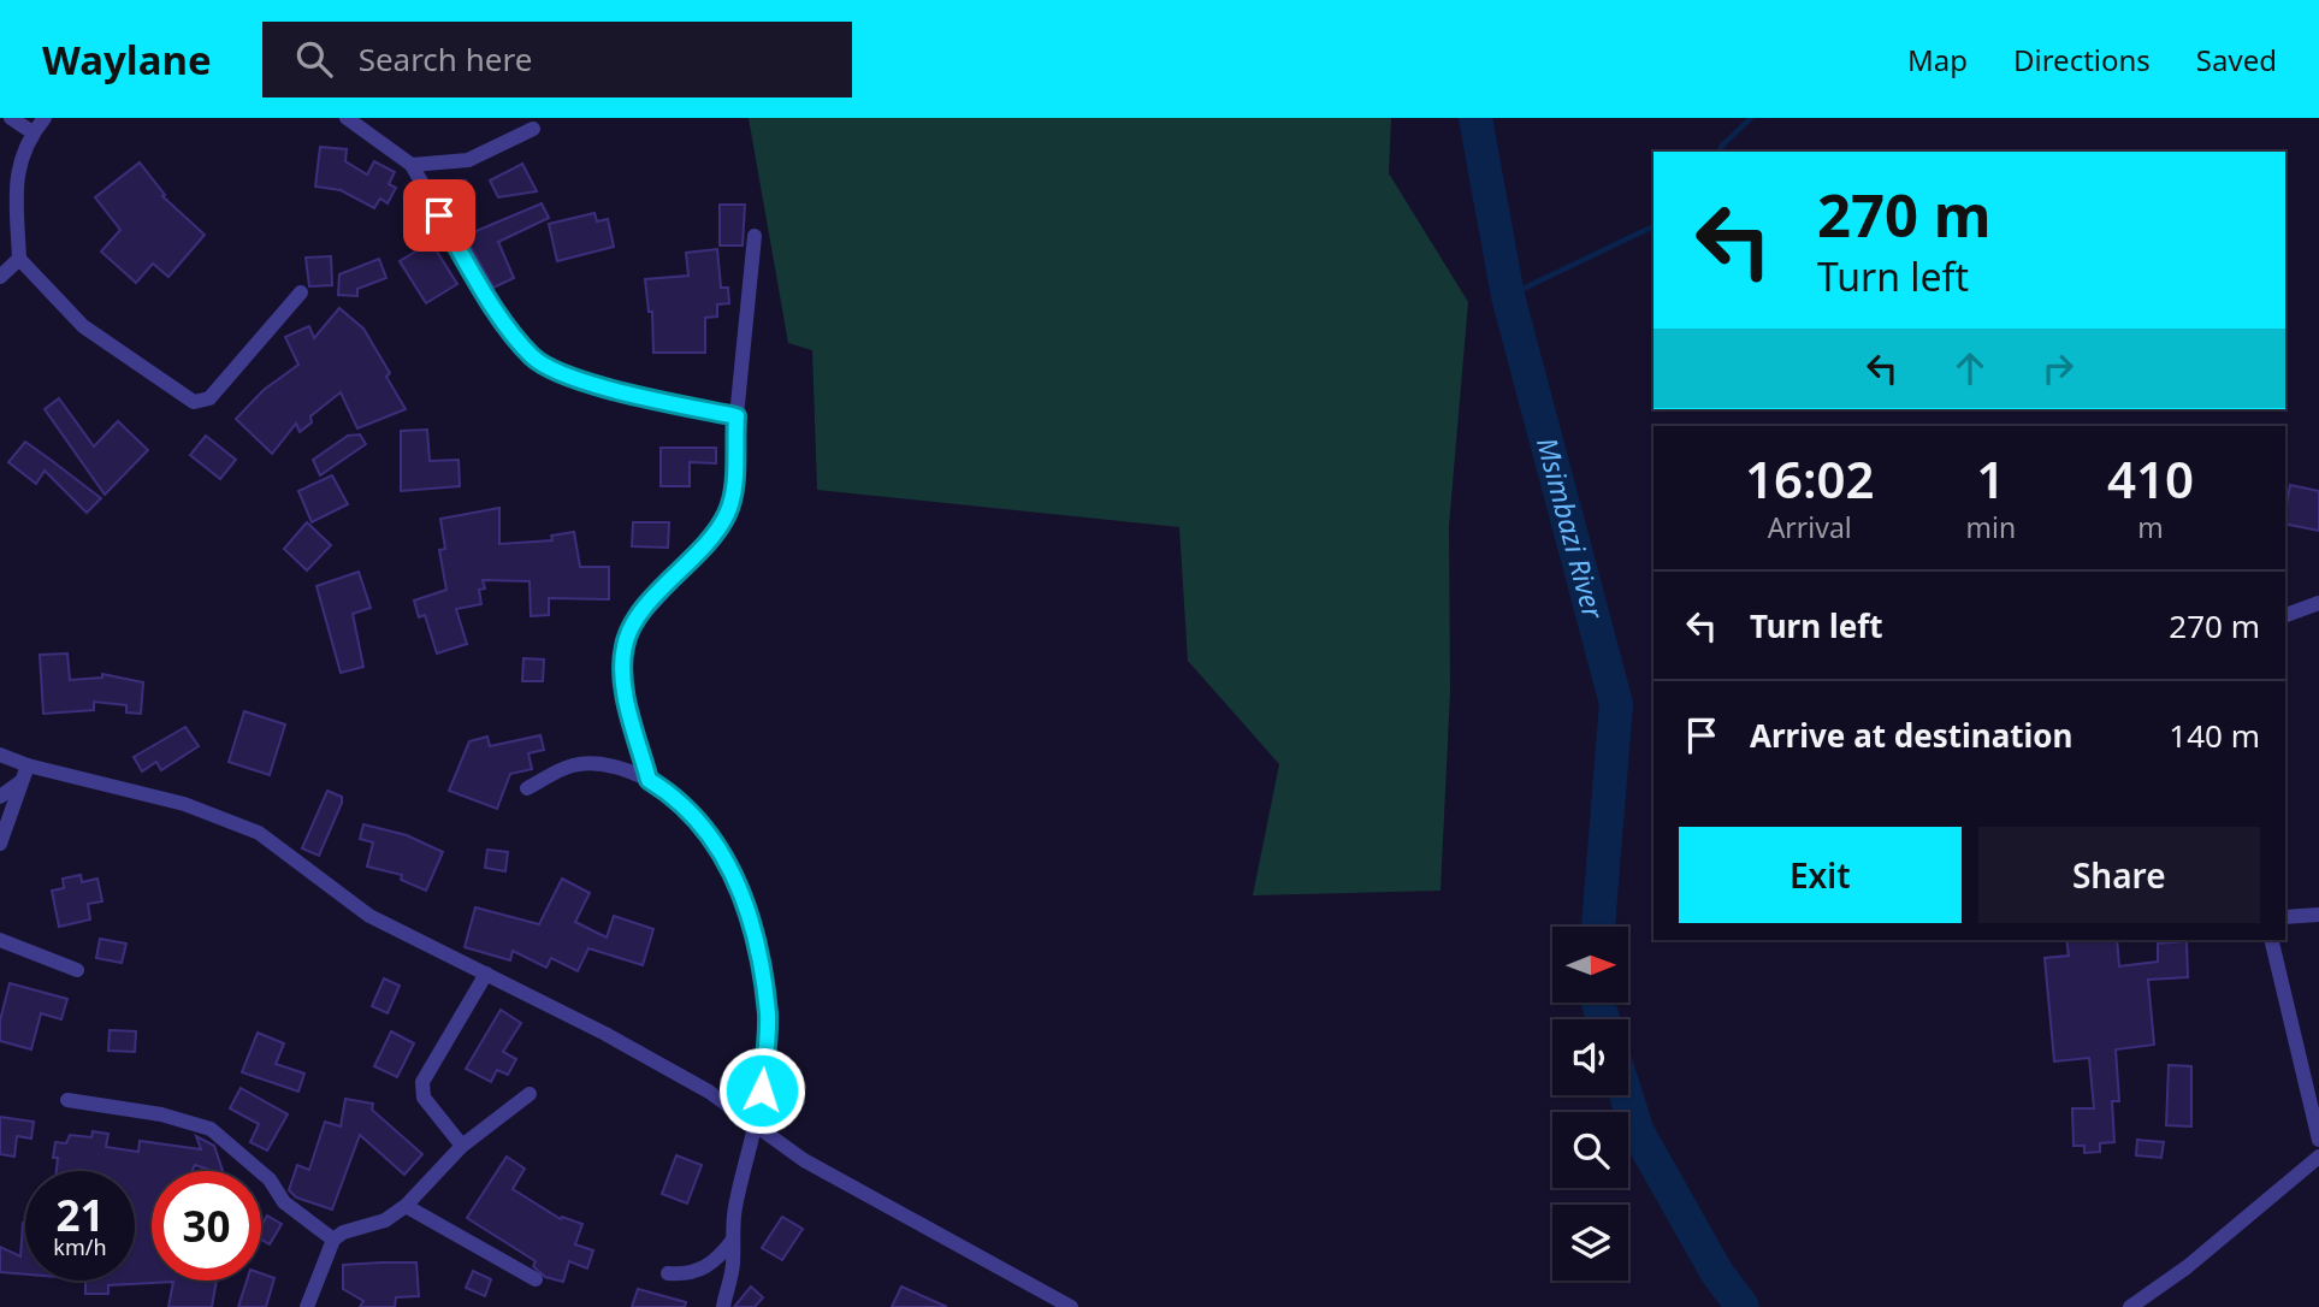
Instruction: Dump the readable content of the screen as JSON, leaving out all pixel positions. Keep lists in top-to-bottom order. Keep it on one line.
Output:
{"water":["Msimbazi River"],"north":"right","page":{"header":"Waylane","search":"Search here","nav":["Map","Directions","Saved"],"turn":["270 m","Turn left"],"eta":["16:02","Arrival","1","min","410","m"],"list":[{"name":"Turn left","value":"270 m"},{"name":"Arrive at destination","value":"140 m"}],"buttons":["Exit","Share"],"speed":"21 km/h","limit":"30"}}
